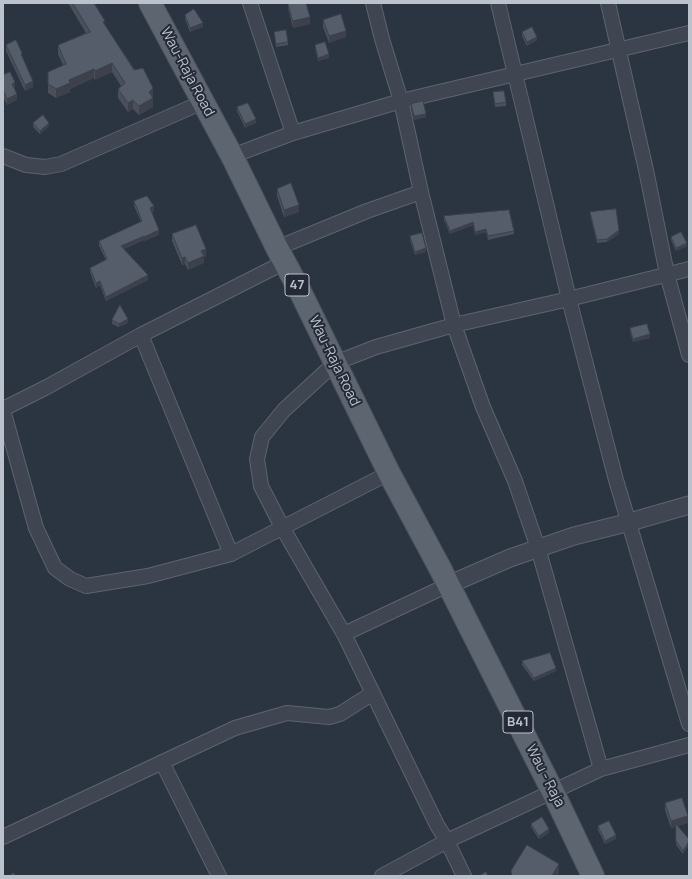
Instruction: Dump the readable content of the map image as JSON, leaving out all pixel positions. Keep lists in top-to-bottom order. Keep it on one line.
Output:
{"streets":{"main road":["Wau-Raja Road","47","B41","Wau - Raja"]},"crossings":[["Wau-Raja Road","Wau - Raja"]]}
